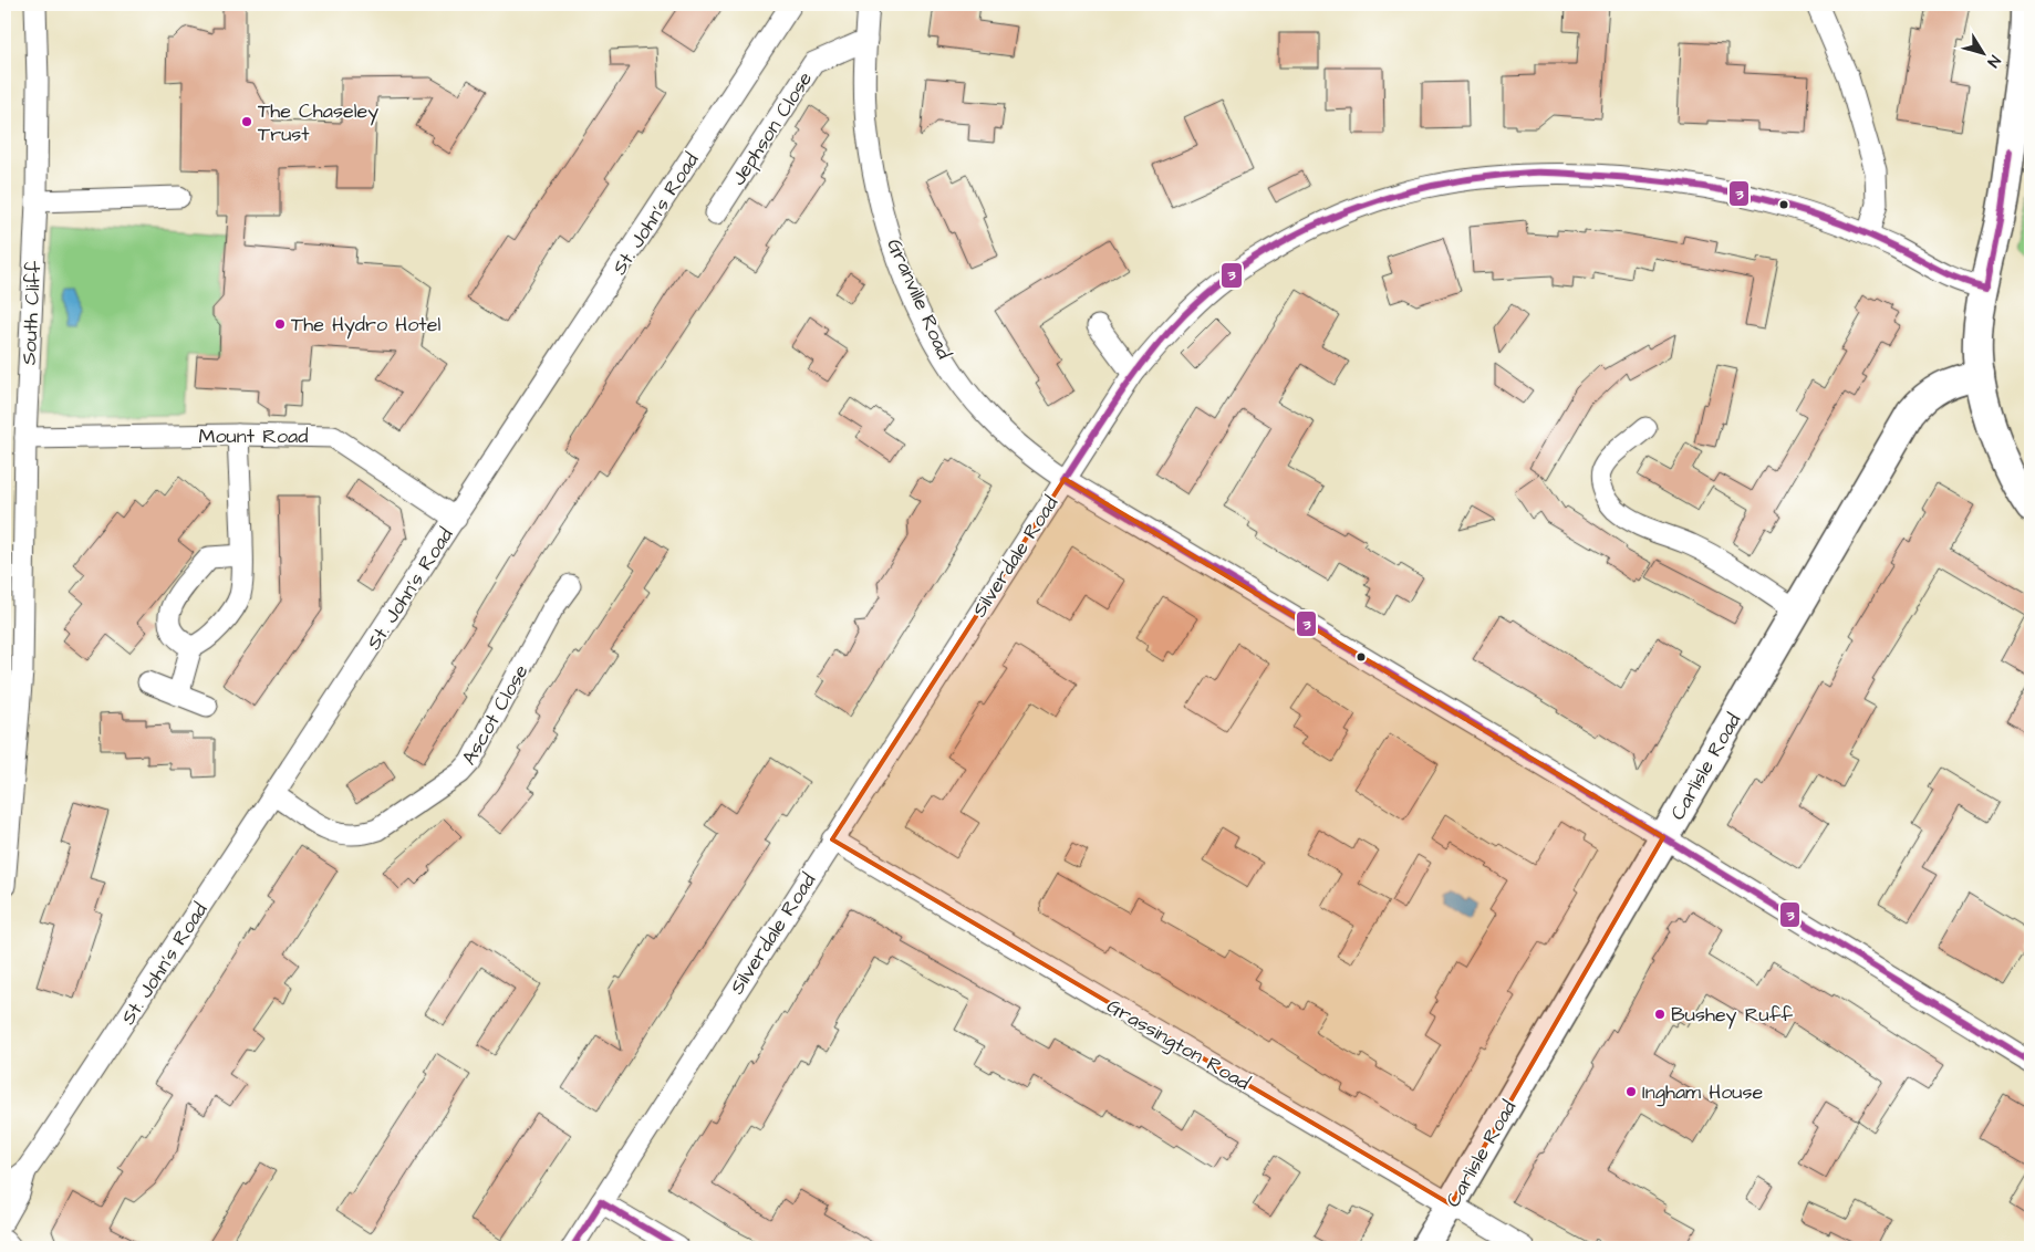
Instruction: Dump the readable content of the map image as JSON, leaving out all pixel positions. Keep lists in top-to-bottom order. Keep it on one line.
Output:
{"streets":{"street":["Jephson Close","St. John's Road","Granville Road","South Cliff","Mount Road","Silverdale Road","Ascot Close","Carlisle Road","Grassington Road"]},"crossings":[["Jephson Close","Granville Road"],["St. John's Road","Mount Road"],["St. John's Road","Ascot Close"],["Granville Road","Silverdale Road"],["Granville Road","Carlisle Road"],["South Cliff","Mount Road"],["Silverdale Road","Grassington Road"],["Carlisle Road","Grassington Road"]],"places":["The Chaseley Trust","The Hydro Hotel","Bushey Ruff","Ingham House"],"lines":["transit line 3"],"north":"bottom right"}
